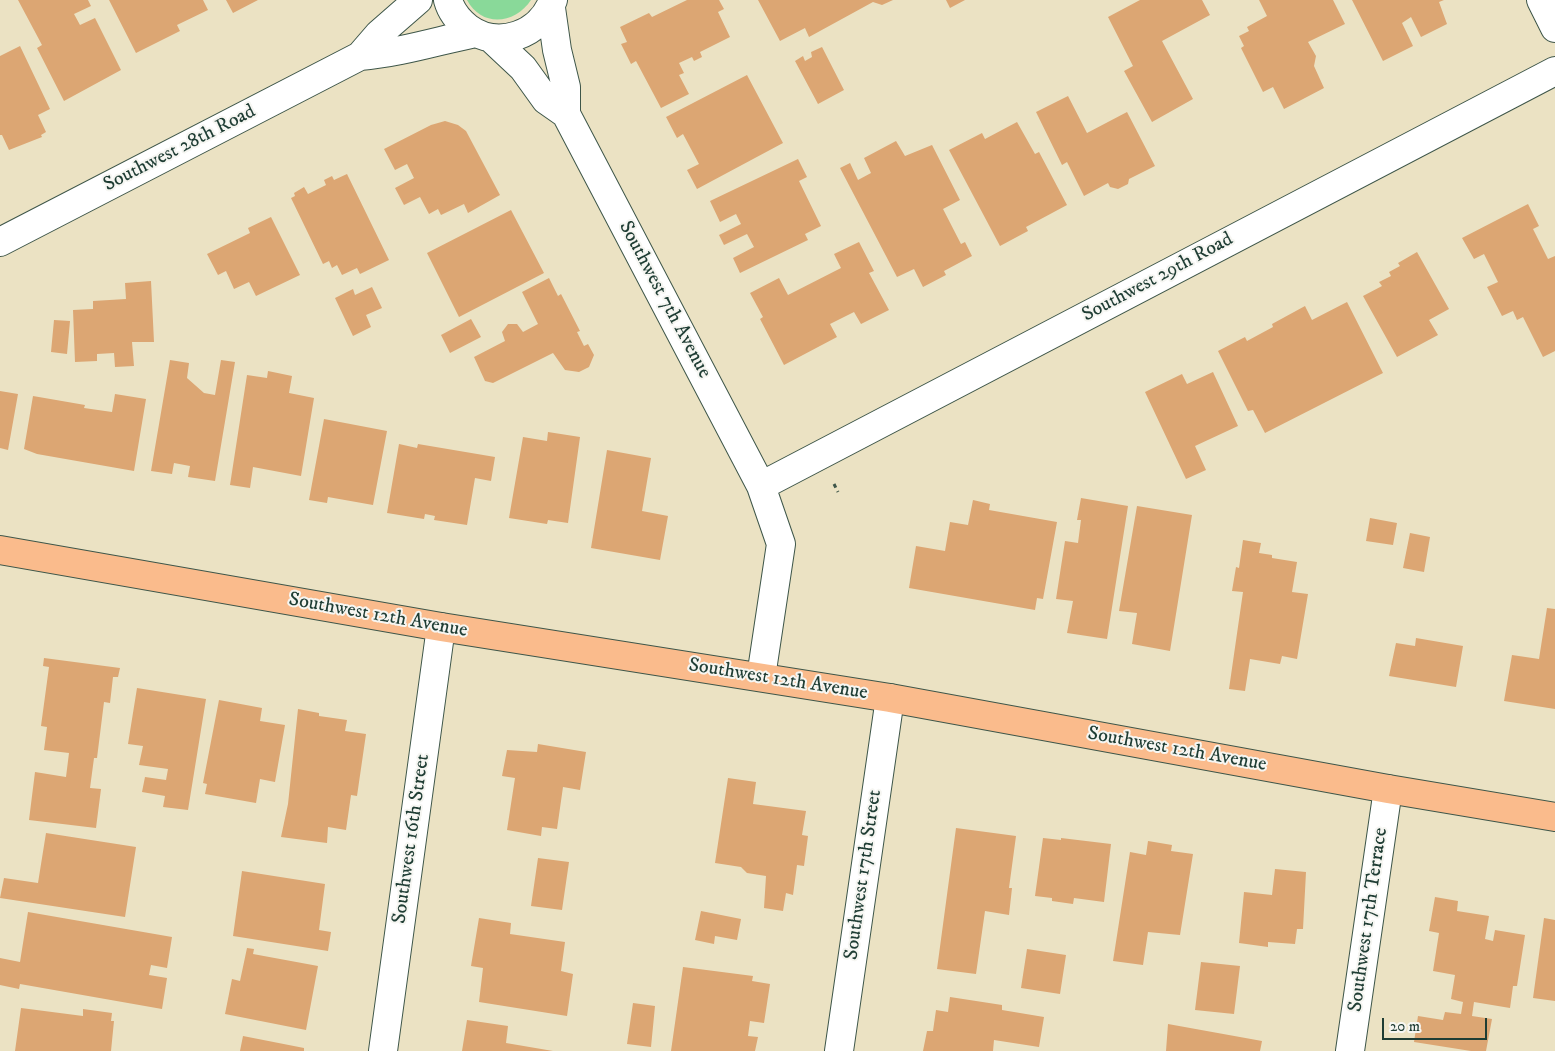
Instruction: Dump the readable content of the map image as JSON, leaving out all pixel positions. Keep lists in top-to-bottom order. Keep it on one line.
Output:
{"streets":{"main road":["Southwest 12th Avenue"],"street":["Southwest 28th Road","Southwest 29th Road","Southwest 7th Avenue","Southwest 16th Street","Southwest 17th Street","Southwest 17th Terrace"]},"crossings":[["Southwest 28th Road","Southwest 7th Avenue"],["Southwest 29th Road","Southwest 7th Avenue"],["Southwest 12th Avenue","Southwest 16th Street"],["Southwest 12th Avenue","Southwest 17th Street"],["Southwest 12th Avenue","Southwest 17th Terrace"]],"scale_bar":"20 m"}
